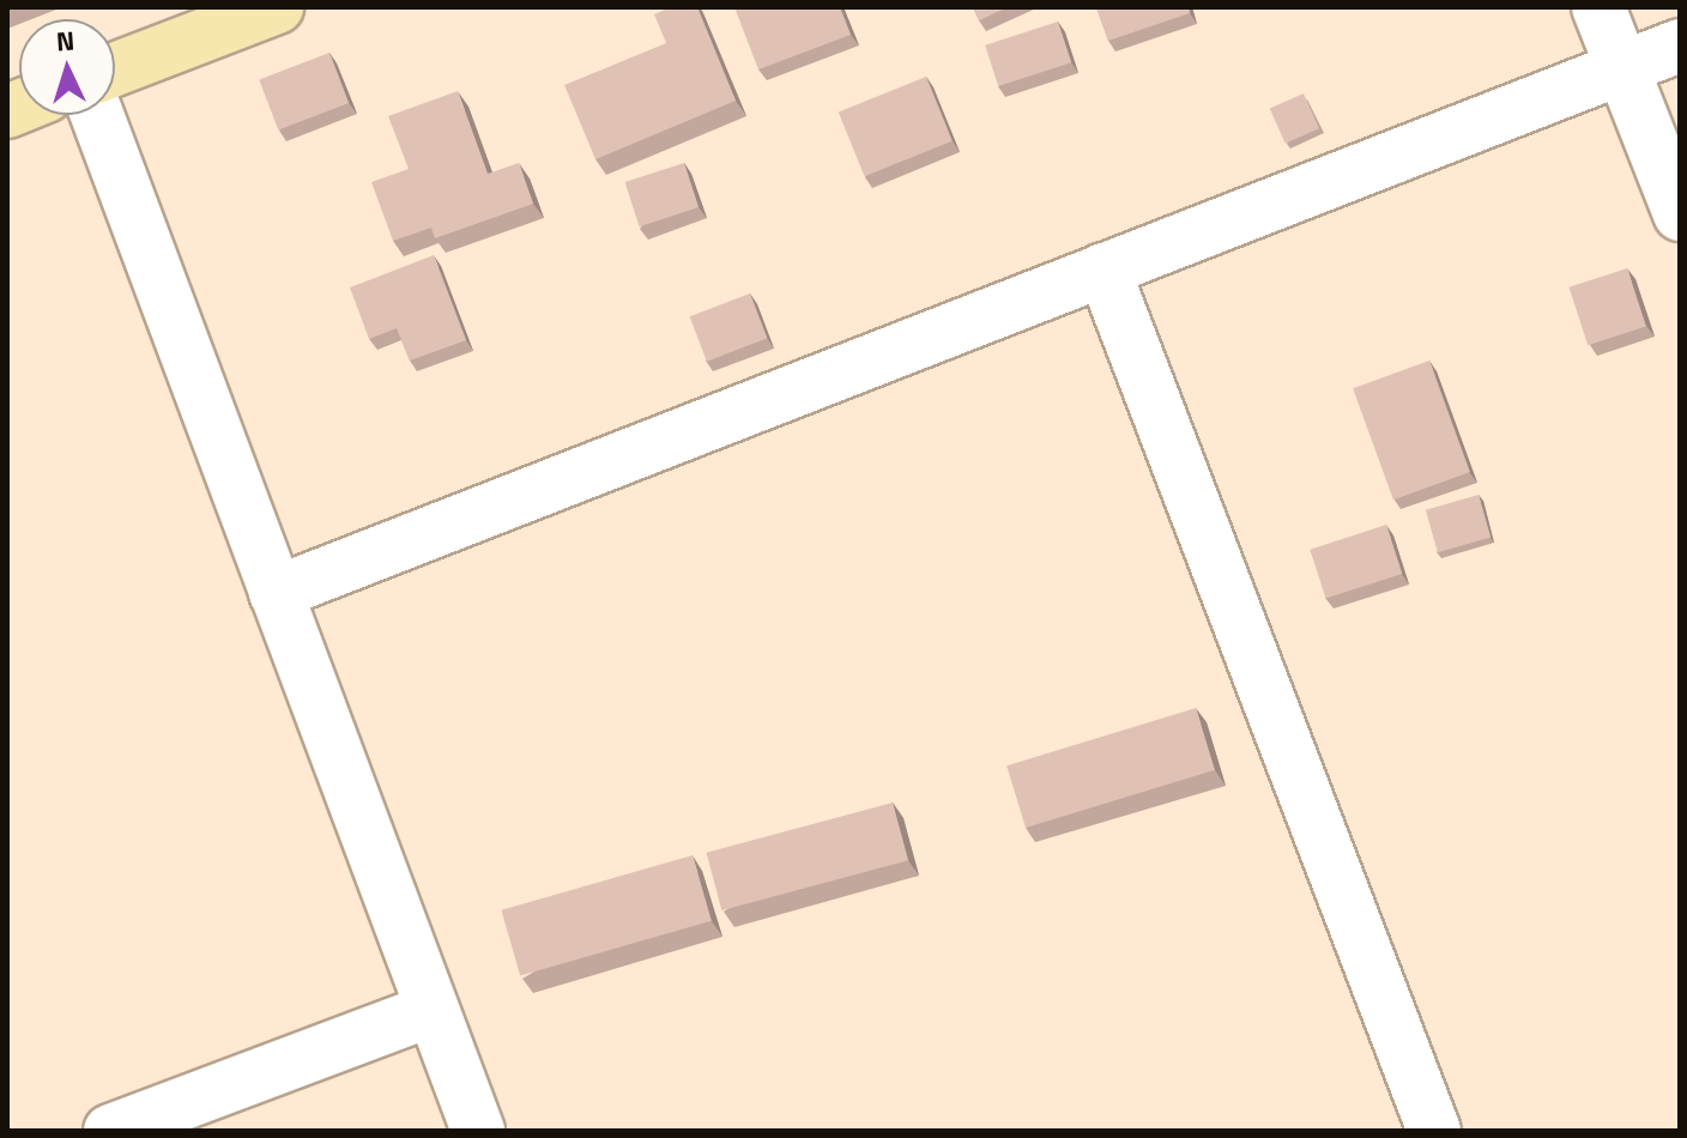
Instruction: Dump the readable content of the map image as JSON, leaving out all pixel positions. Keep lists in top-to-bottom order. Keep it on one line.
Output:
{"north":"top"}
